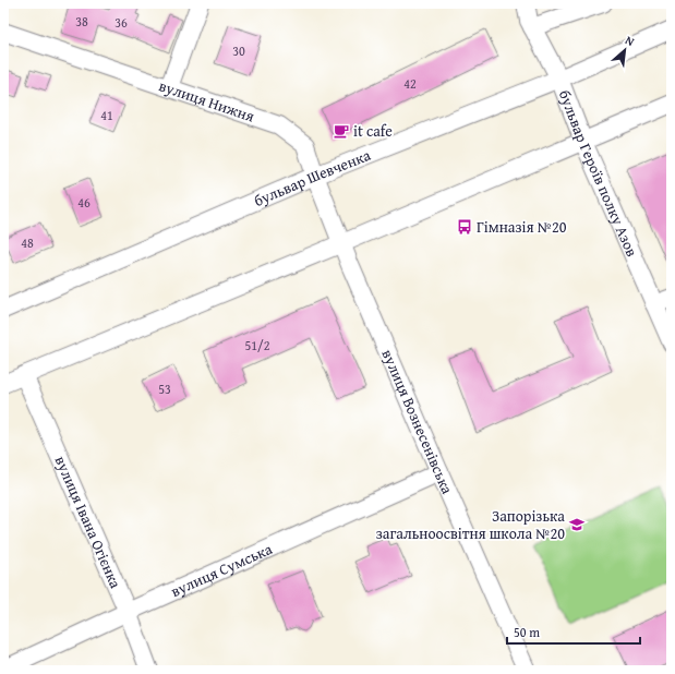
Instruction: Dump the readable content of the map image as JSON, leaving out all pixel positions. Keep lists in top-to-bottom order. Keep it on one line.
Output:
{"streets":{"street":["вулиця Нижня","бульвар Героїв полку Азов","бульвар Шевченка","вулиця Вознесенівська","вулиця Івана Огієнка","вулиця Сумська"]},"crossings":[["вулиця Нижня","бульвар Шевченка"],["вулиця Нижня","вулиця Вознесенівська"],["бульвар Героїв полку Азов","бульвар Шевченка"],["вулиця Вознесенівська","вулиця Сумська"],["вулиця Івана Огієнка","вулиця Сумська"]],"places":{"cafe":["it cafe"],"bus stop":["Гімназія №20"],"school or university":["Запорізька загальноосвітня школа №20"]},"house_numbers":["38","36","30","42","41","46","48","51/2","53"],"scale_bar":"50 m","north":"top right"}
